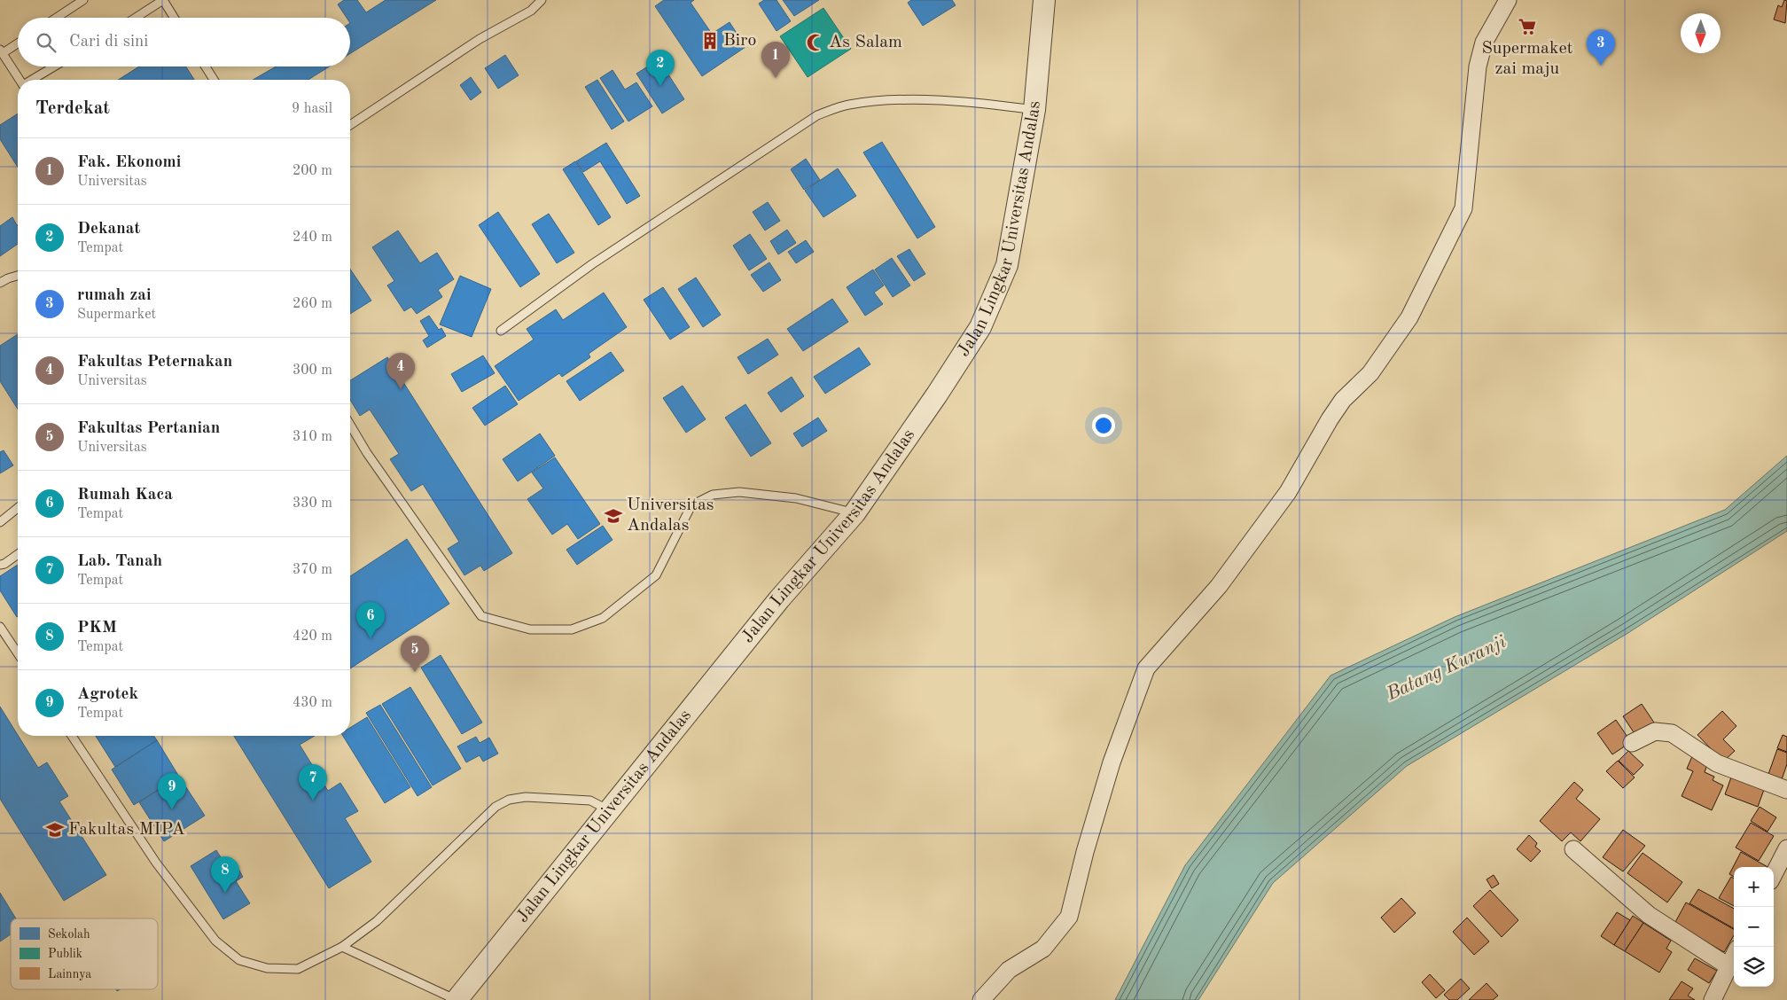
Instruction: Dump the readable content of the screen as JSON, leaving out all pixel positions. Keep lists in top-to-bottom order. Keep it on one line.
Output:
{"streets":{"street":["Jalan Lingkar Universitas Andalas"]},"water":["Batang Kuranji"],"places":{"supermarket":["Supermaket zai maju"],"building":["Biro"],"mosque":["As Salam"],"school or university":["Universitas Andalas","Fakultas MIPA"]},"legend":["Sekolah","Publik","Lainnya"],"north":"bottom","page":{"search":"Cari di sini","pins":["3","1","2","4","6","5","7","9","8"],"heading":["Terdekat","9 hasil"],"list":[{"mark":"1","name":"Fak. Ekonomi","note":"Universitas","value":"200 m"},{"mark":"2","name":"Dekanat","note":"Tempat","value":"240 m"},{"mark":"3","name":"rumah zai","note":"Supermarket","value":"260 m"},{"mark":"4","name":"Fakultas Peternakan","note":"Universitas","value":"300 m"},{"mark":"5","name":"Fakultas Pertanian","note":"Universitas","value":"310 m"},{"mark":"6","name":"Rumah Kaca","note":"Tempat","value":"330 m"},{"mark":"7","name":"Lab. Tanah","note":"Tempat","value":"370 m"},{"mark":"8","name":"PKM","note":"Tempat","value":"420 m"},{"mark":"9","name":"Agrotek","note":"Tempat","value":"430 m"}],"map_buttons":["+","−"]}}
